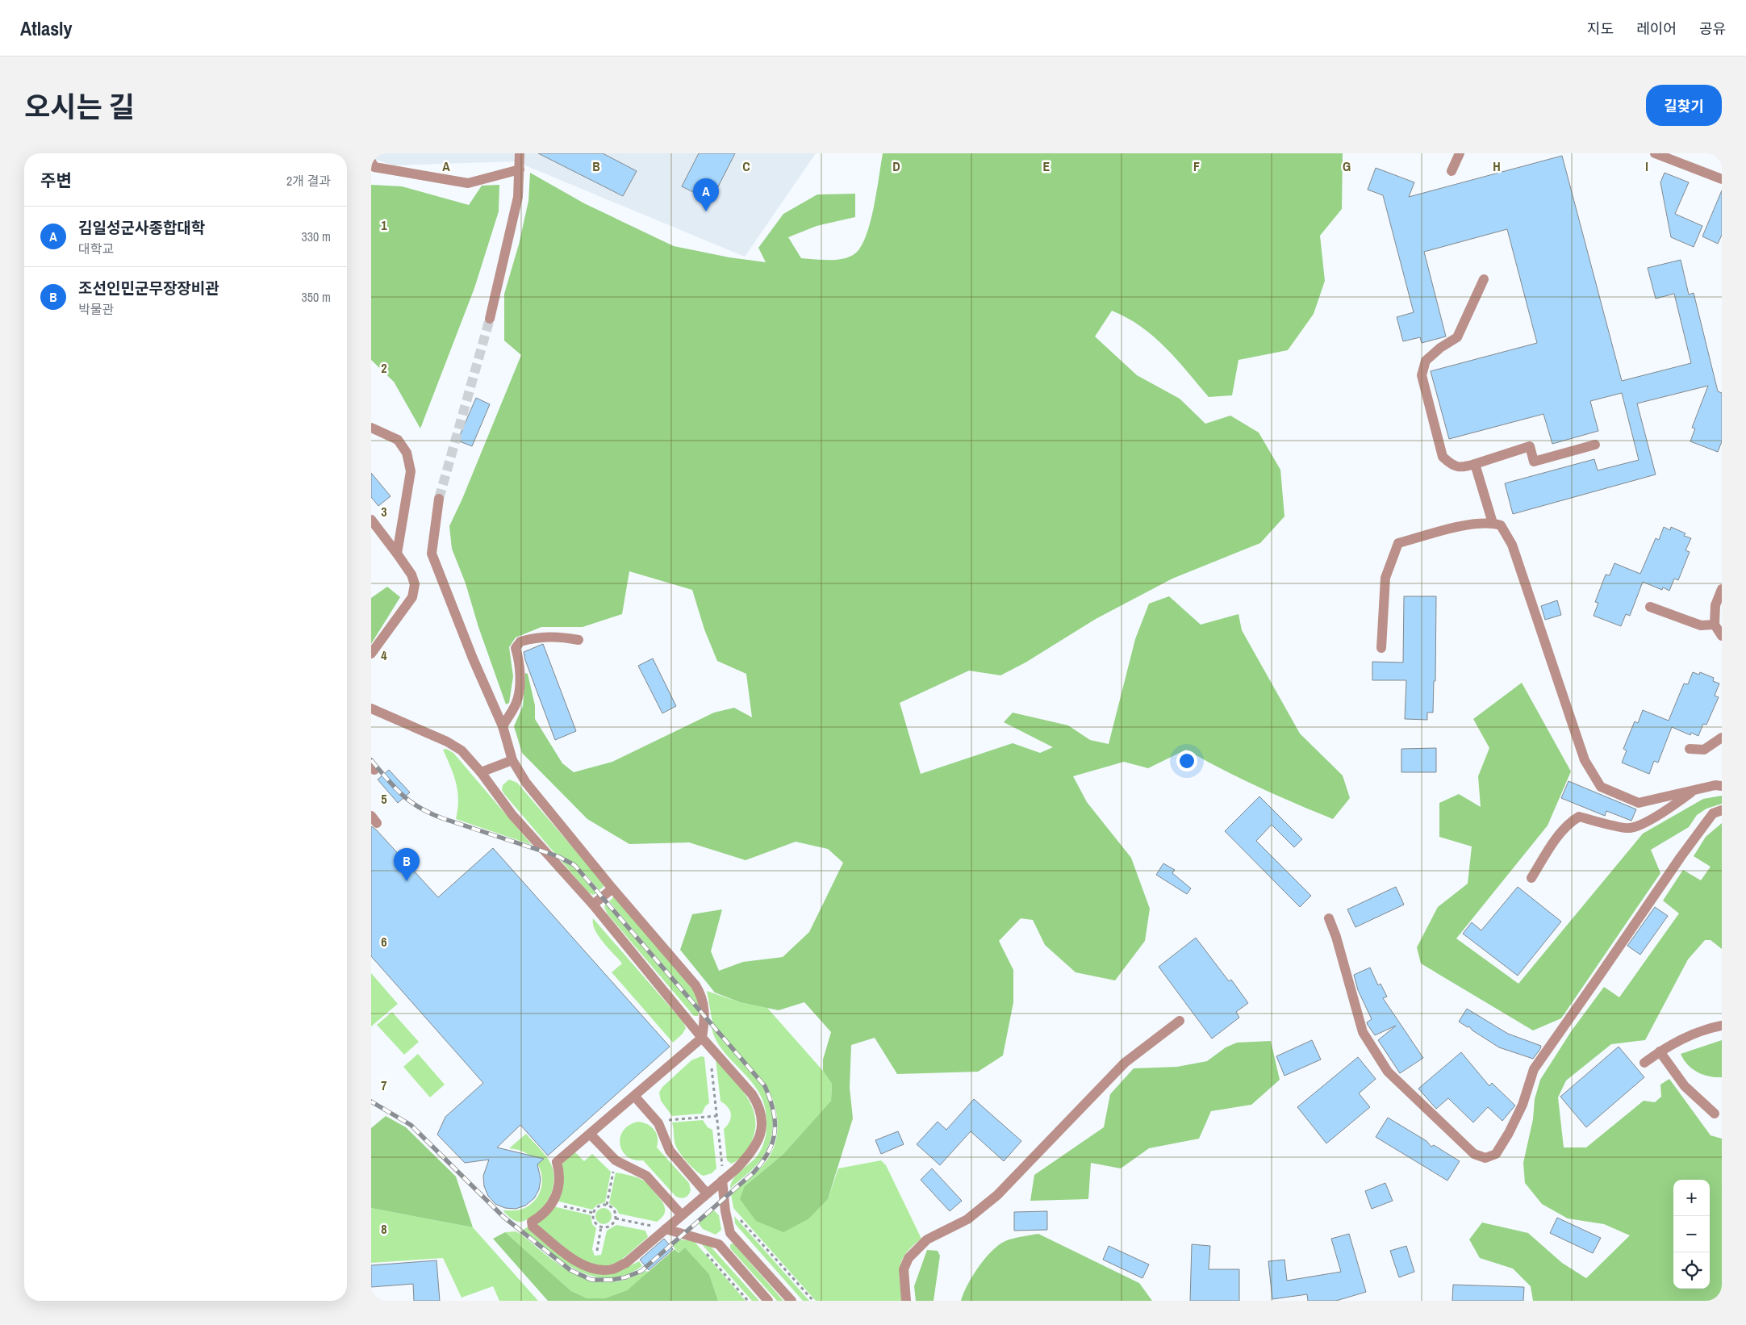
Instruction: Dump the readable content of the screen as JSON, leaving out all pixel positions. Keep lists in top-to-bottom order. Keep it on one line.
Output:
{"page":{"header":"Atlasly","nav":["지도","레이어","공유"],"title":"오시는 길","buttons":"길찾기","heading":["주변","2개 결과"],"pins":["A","B"],"list":[{"mark":"A","name":"김일성군사종합대학","note":"대학교","value":"330 m"},{"mark":"B","name":"조선인민군무장장비관","note":"박물관","value":"350 m"}],"map_buttons":["+","−"]},"grid":{"columns":["A","B","C","D","E","F","G","H","I"],"rows":["1","2","3","4","5","6","7","8"]}}
